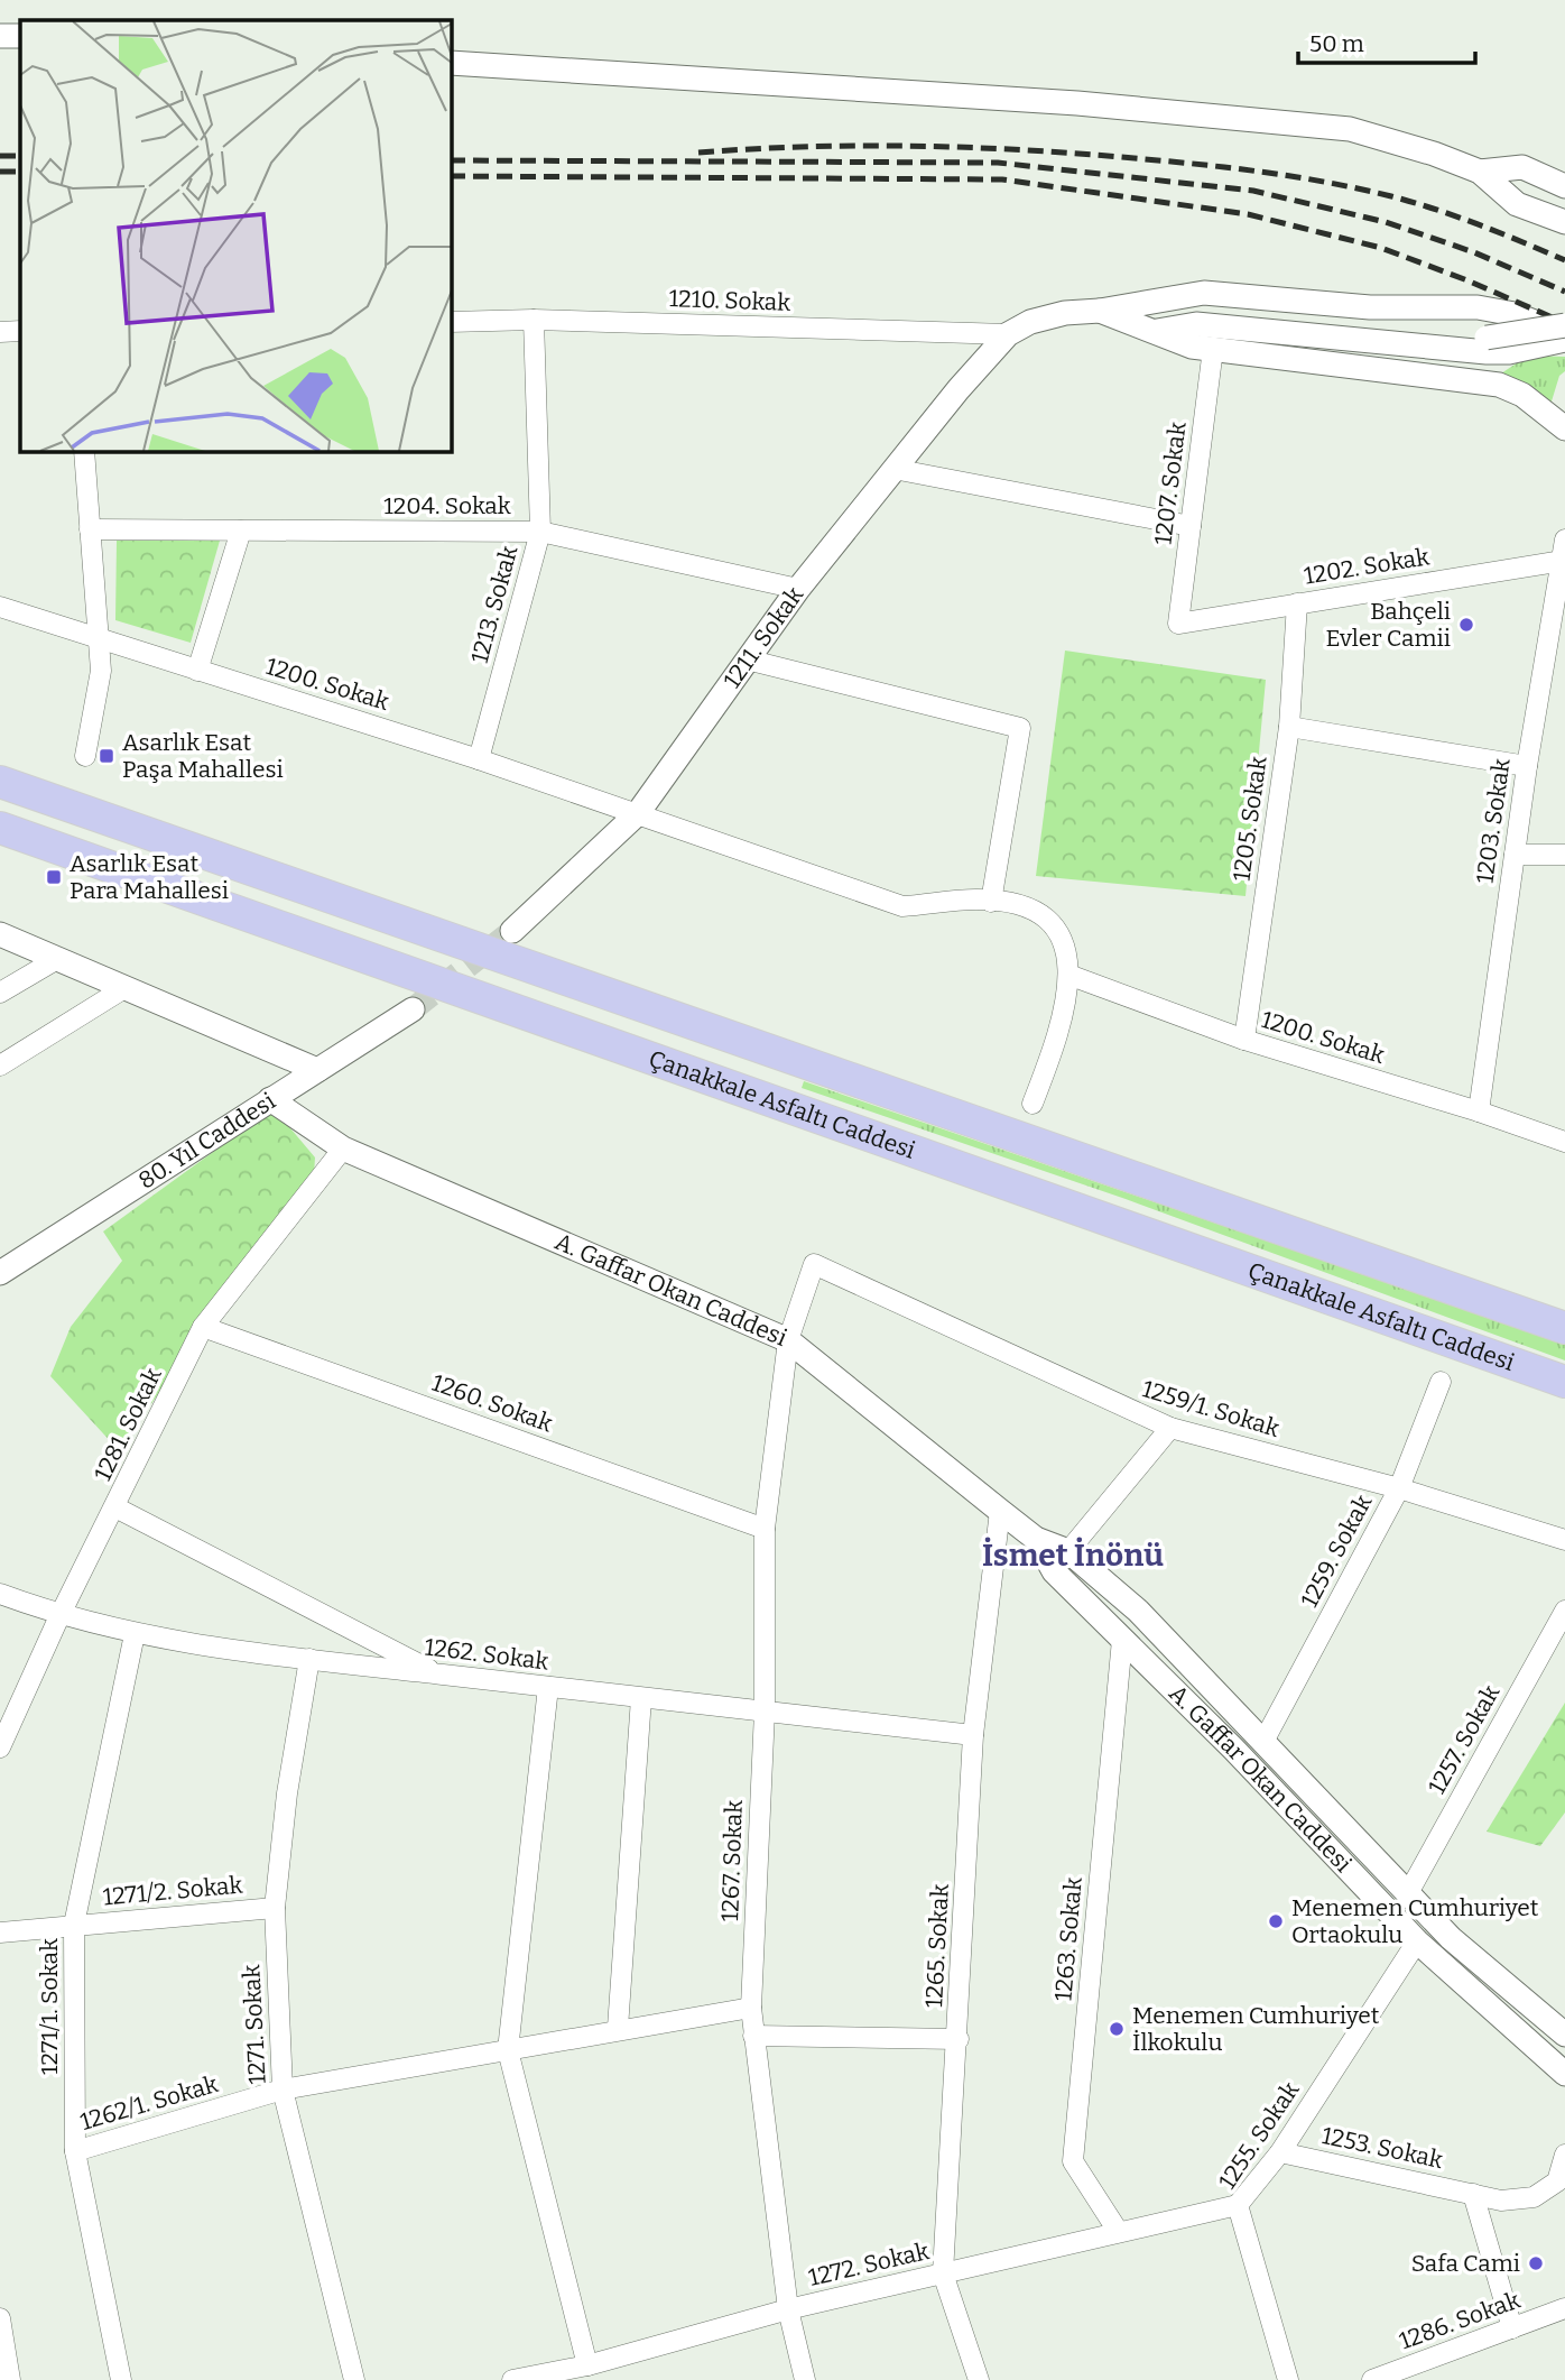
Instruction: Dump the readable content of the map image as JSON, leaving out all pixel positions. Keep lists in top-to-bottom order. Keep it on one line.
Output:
{"streets":{"highway":["Çanakkale Asfaltı Caddesi"],"street":["1210. Sokak","1207. Sokak","1204. Sokak","1202. Sokak","1213. Sokak","1211. Sokak","1200. Sokak","1205. Sokak","1203. Sokak","80. Yıl Caddesi","A. Gaffar Okan Caddesi","1260. Sokak","1259/1. Sokak","1281. Sokak","1259. Sokak","1262. Sokak","1257. Sokak","1267. Sokak","1271/2. Sokak","1263. Sokak","1265. Sokak","1271/1. Sokak","1271. Sokak","1262/1. Sokak","1255. Sokak","1253. Sokak","1272. Sokak","1286. Sokak"]},"crossings":[["1210. Sokak","1213. Sokak"],["1210. Sokak","1211. Sokak"],["1207. Sokak","1202. Sokak"],["1204. Sokak","1213. Sokak"],["1204. Sokak","1211. Sokak"],["1202. Sokak","1205. Sokak"],["1202. Sokak","1203. Sokak"],["1213. Sokak","1200. Sokak"],["1211. Sokak","1200. Sokak"],["1200. Sokak","1205. Sokak"],["1200. Sokak","1203. Sokak"],["80. Yıl Caddesi","A. Gaffar Okan Caddesi"],["A. Gaffar Okan Caddesi","1281. Sokak"],["A. Gaffar Okan Caddesi","1259. Sokak"],["A. Gaffar Okan Caddesi","1257. Sokak"],["A. Gaffar Okan Caddesi","1267. Sokak"],["A. Gaffar Okan Caddesi","1263. Sokak"],["A. Gaffar Okan Caddesi","1265. Sokak"],["A. Gaffar Okan Caddesi","1255. Sokak"],["1260. Sokak","1281. Sokak"],["1260. Sokak","1267. Sokak"],["1259/1. Sokak","1259. Sokak"],["1259/1. Sokak","1267. Sokak"],["1281. Sokak","1262. Sokak"],["1262. Sokak","1267. Sokak"],["1262. Sokak","1265. Sokak"],["1262. Sokak","1271/1. Sokak"],["1262. Sokak","1271. Sokak"],["1267. Sokak","1262/1. Sokak"],["1267. Sokak","1272. Sokak"],["1271/2. Sokak","1271/1. Sokak"],["1271/2. Sokak","1271. Sokak"],["1263. Sokak","1272. Sokak"],["1265. Sokak","1272. Sokak"],["1271/1. Sokak","1262/1. Sokak"],["1271. Sokak","1262/1. Sokak"],["1255. Sokak","1253. Sokak"],["1255. Sokak","1272. Sokak"]],"districts":["İsmet İnönü"],"places":{"other":["Bahçeli Evler Camii","Menemen Cumhuriyet Ortaokulu","Menemen Cumhuriyet İlkokulu","Safa Cami"],"transit":["Asarlık Esat Paşa Mahallesi","Asarlık Esat Para Mahallesi"]},"scale_bar":"50 m"}
